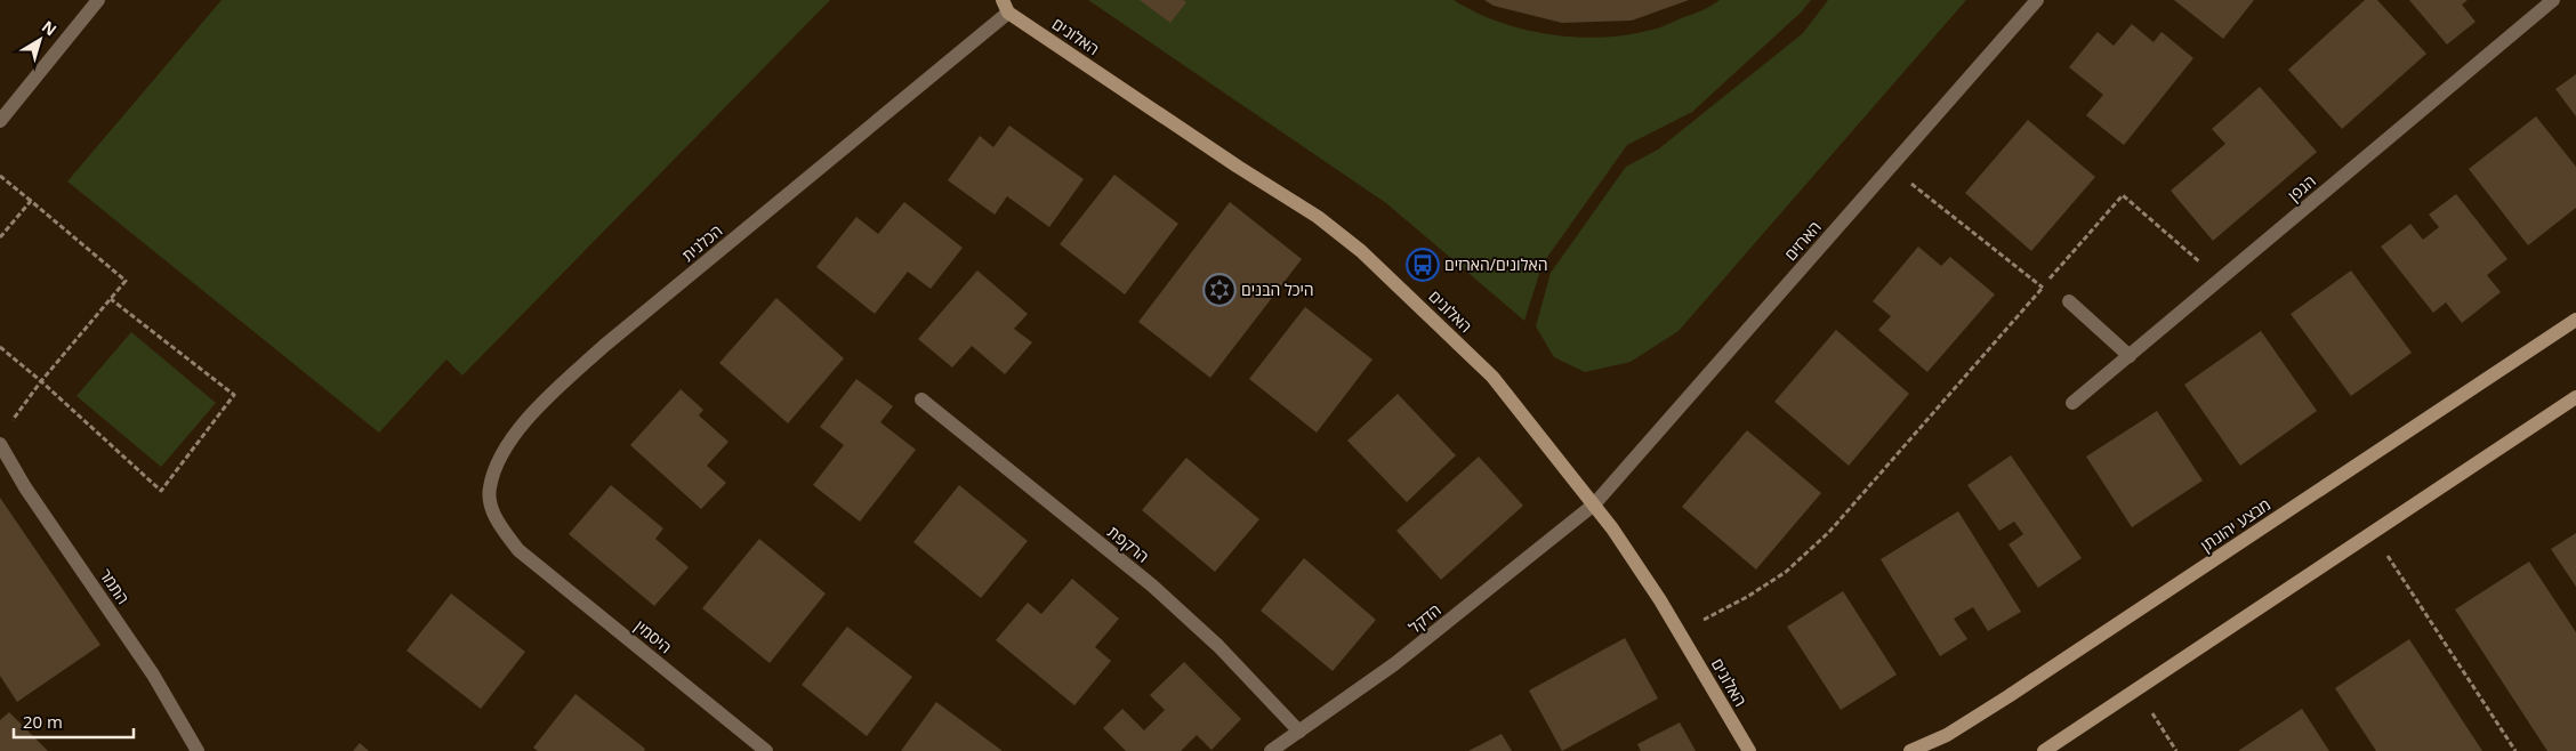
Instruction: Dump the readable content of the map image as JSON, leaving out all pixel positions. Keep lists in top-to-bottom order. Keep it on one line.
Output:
{"streets":{"main road":["האלונים","מבצע יהונתן"],"street":["הגפן","הארזים","הכלנית","הרקפת","התמר","הדקל","היסמין"]},"crossings":[["האלונים","הארזים"],["האלונים","הכלנית"],["האלונים","הדקל"],["הארזים","הדקל"],["הכלנית","היסמין"],["הרקפת","הדקל"]],"places":{"bus stop":["האלונים/הארזים"],"synagogue":["היכל הבנים"]},"scale_bar":"20 m","north":"top right"}
